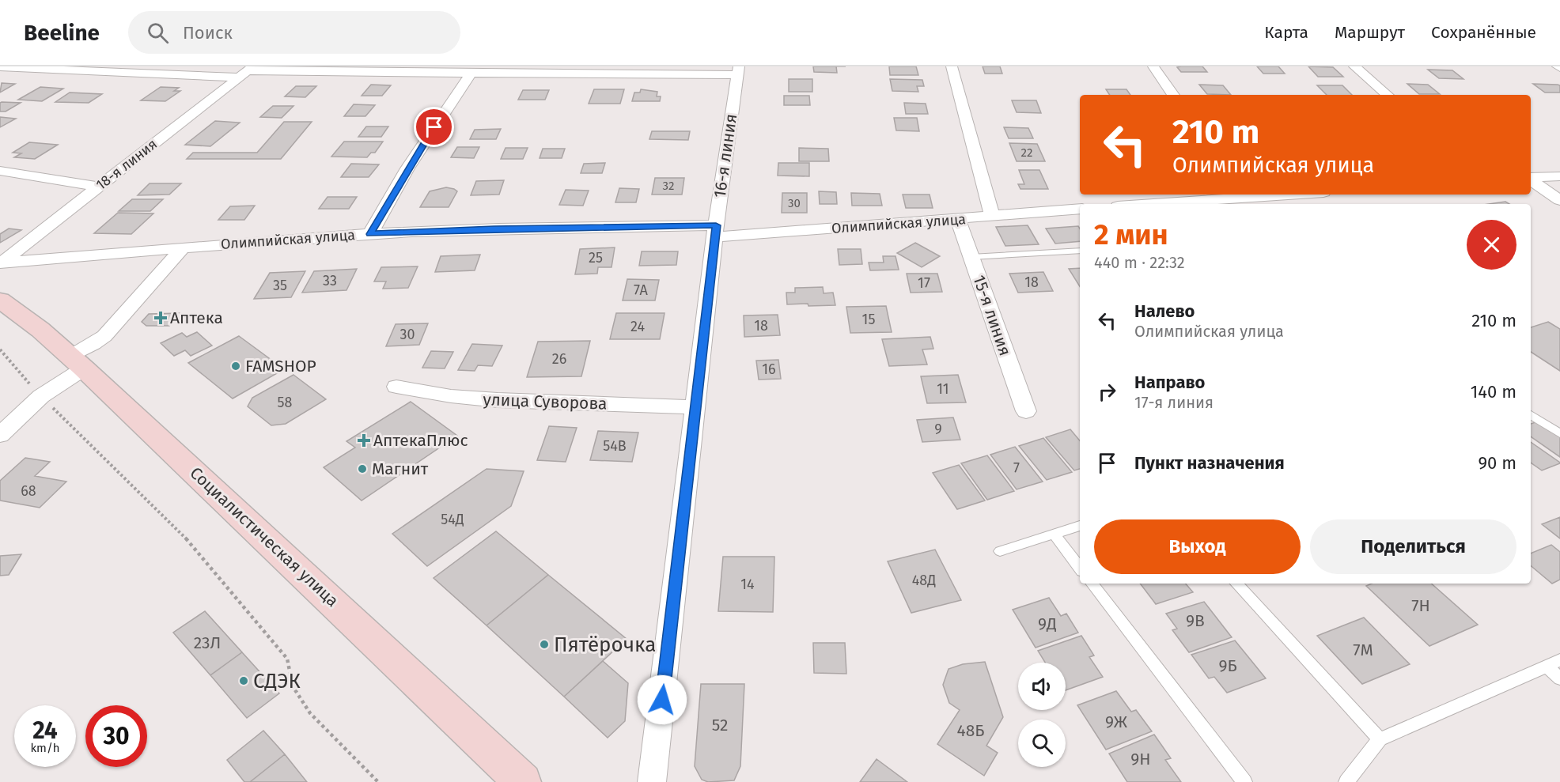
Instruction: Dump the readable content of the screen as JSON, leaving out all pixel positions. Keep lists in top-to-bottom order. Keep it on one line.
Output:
{"streets":{"street":["16-я линия","18-я линия","Олимпийская улица","15-я линия","улица Суворова","Социалистическая улица"]},"crossings":[["16-я линия","Олимпийская улица"],["16-я линия","улица Суворова"],["18-я линия","Олимпийская улица"],["Олимпийская улица","15-я линия"]],"places":{"health":["Аптека","АптекаПлюс"],"other":["FAMSHOP","Магнит","Пятёрочка","СДЭК"]},"house_numbers":["22","32","30","25","33","18","17","35","7А","15","18","24","30","26","16","11","58","9","54В","7","68","54Д","48Д","14","7Н","9В","9Д","23Л","7М","9Б","9Ж","52","48Б","9Н"],"page":{"header":"Beeline","search":"Поиск","nav":["Карта","Маршрут","Сохранённые"],"turn":["210 m","Олимпийская улица"],"heading":["2 мин","440 m · 22:32"],"list":[{"name":"Налево","note":"Олимпийская улица","value":"210 m"},{"name":"Направо","note":"17-я линия","value":"140 m"},{"name":"Пункт назначения","value":"90 m"}],"buttons":["Выход","Поделиться"],"speed":"24 km/h","limit":"30"}}
